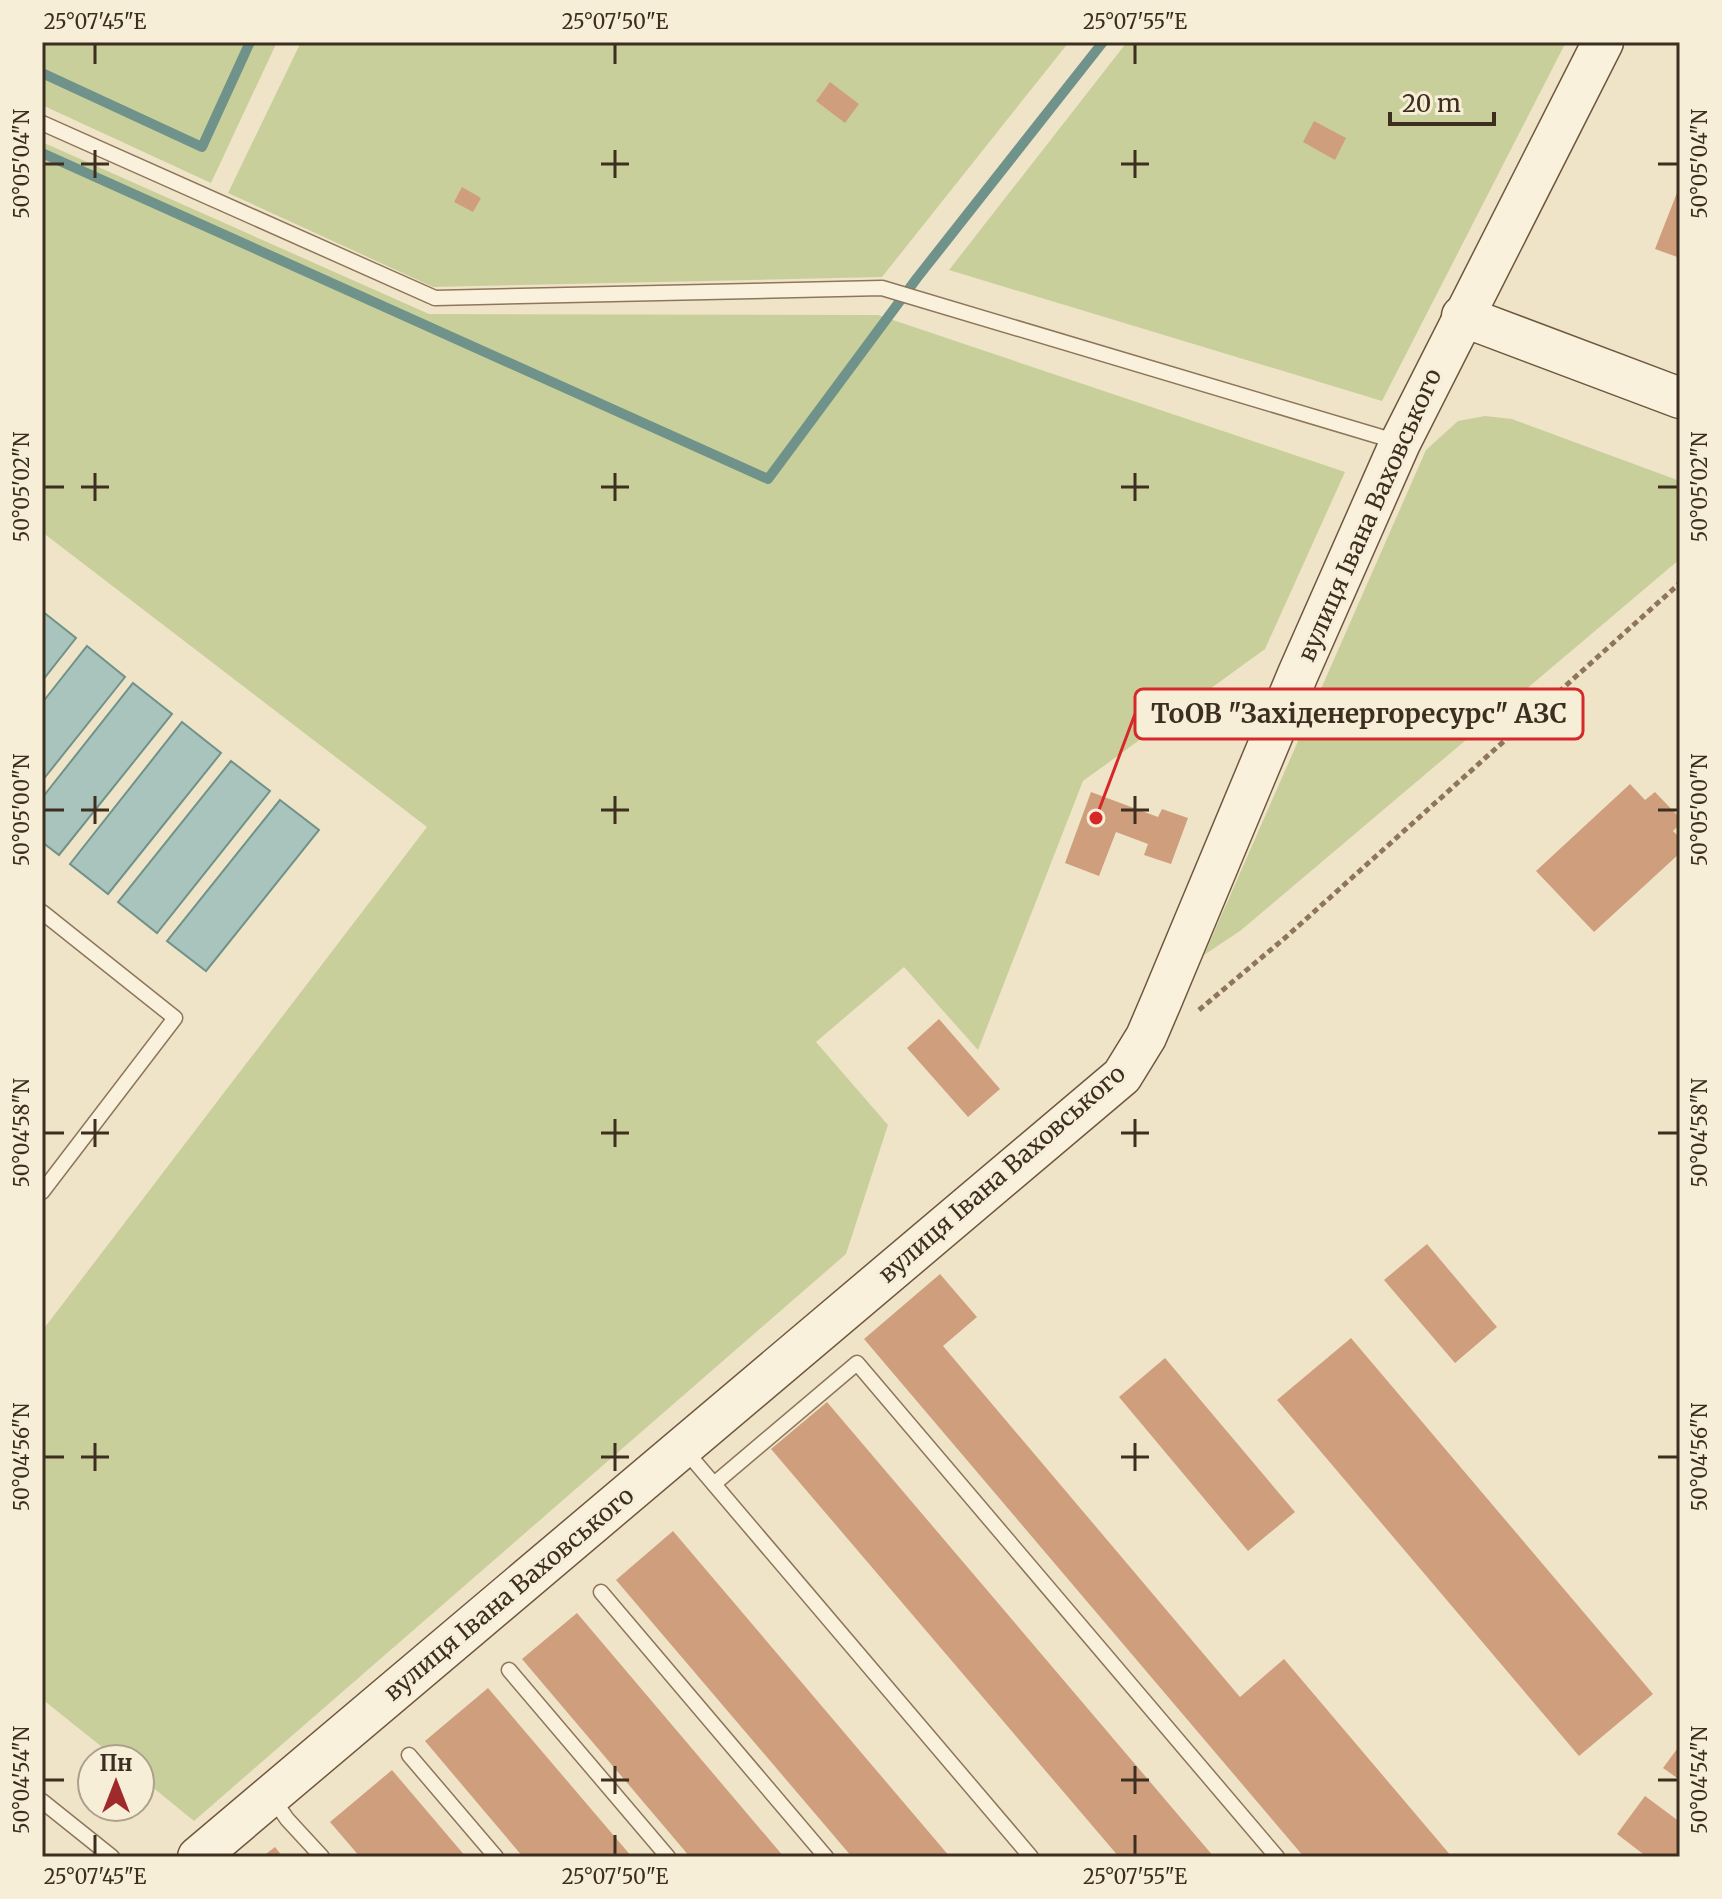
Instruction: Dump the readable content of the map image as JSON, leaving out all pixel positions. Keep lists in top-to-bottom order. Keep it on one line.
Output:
{"streets":{"street":["вулиця Івана Ваховського"]},"places":["ТоОВ \"Західенергоресурс\" АЗС"],"scale_bar":"20 m","north":"top","coordinates":["25°07'45\"E","25°07'50\"E","25°07'55\"E","50°05'04\"N","50°05'02\"N","50°05'00\"N","50°04'58\"N","50°04'56\"N","50°04'54\"N"]}
